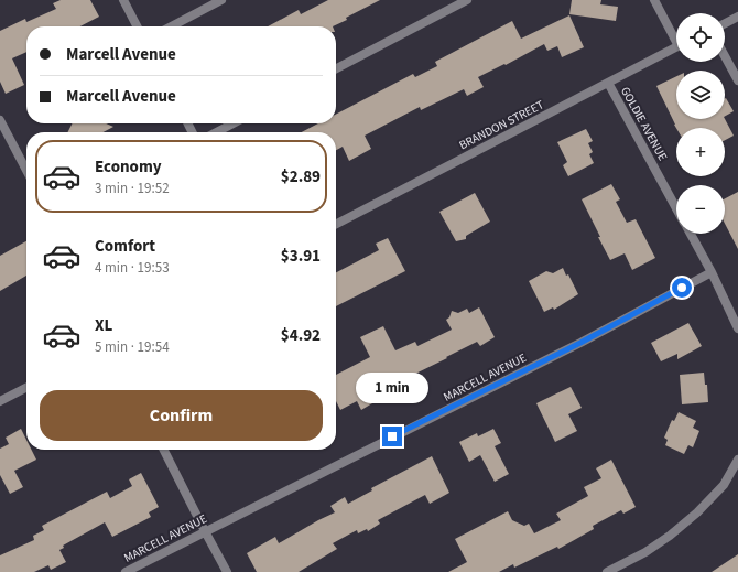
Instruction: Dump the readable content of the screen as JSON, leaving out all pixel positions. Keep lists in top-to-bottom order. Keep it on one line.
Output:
{"streets":{"street":["GOLDIE AVENUE","BRANDON STREET","MARCELL AVENUE"]},"crossings":[["GOLDIE AVENUE","BRANDON STREET"]],"page":{"map_buttons":["+","−"],"banner":["Marcell Avenue","Marcell Avenue"],"list":[{"name":"Economy","note":"3 min · 19:52","value":"$2.89"},{"name":"Comfort","note":"4 min · 19:53","value":"$3.91"},{"name":"XL","note":"5 min · 19:54","value":"$4.92"}],"bubble":"1 min","buttons":"Confirm"}}
